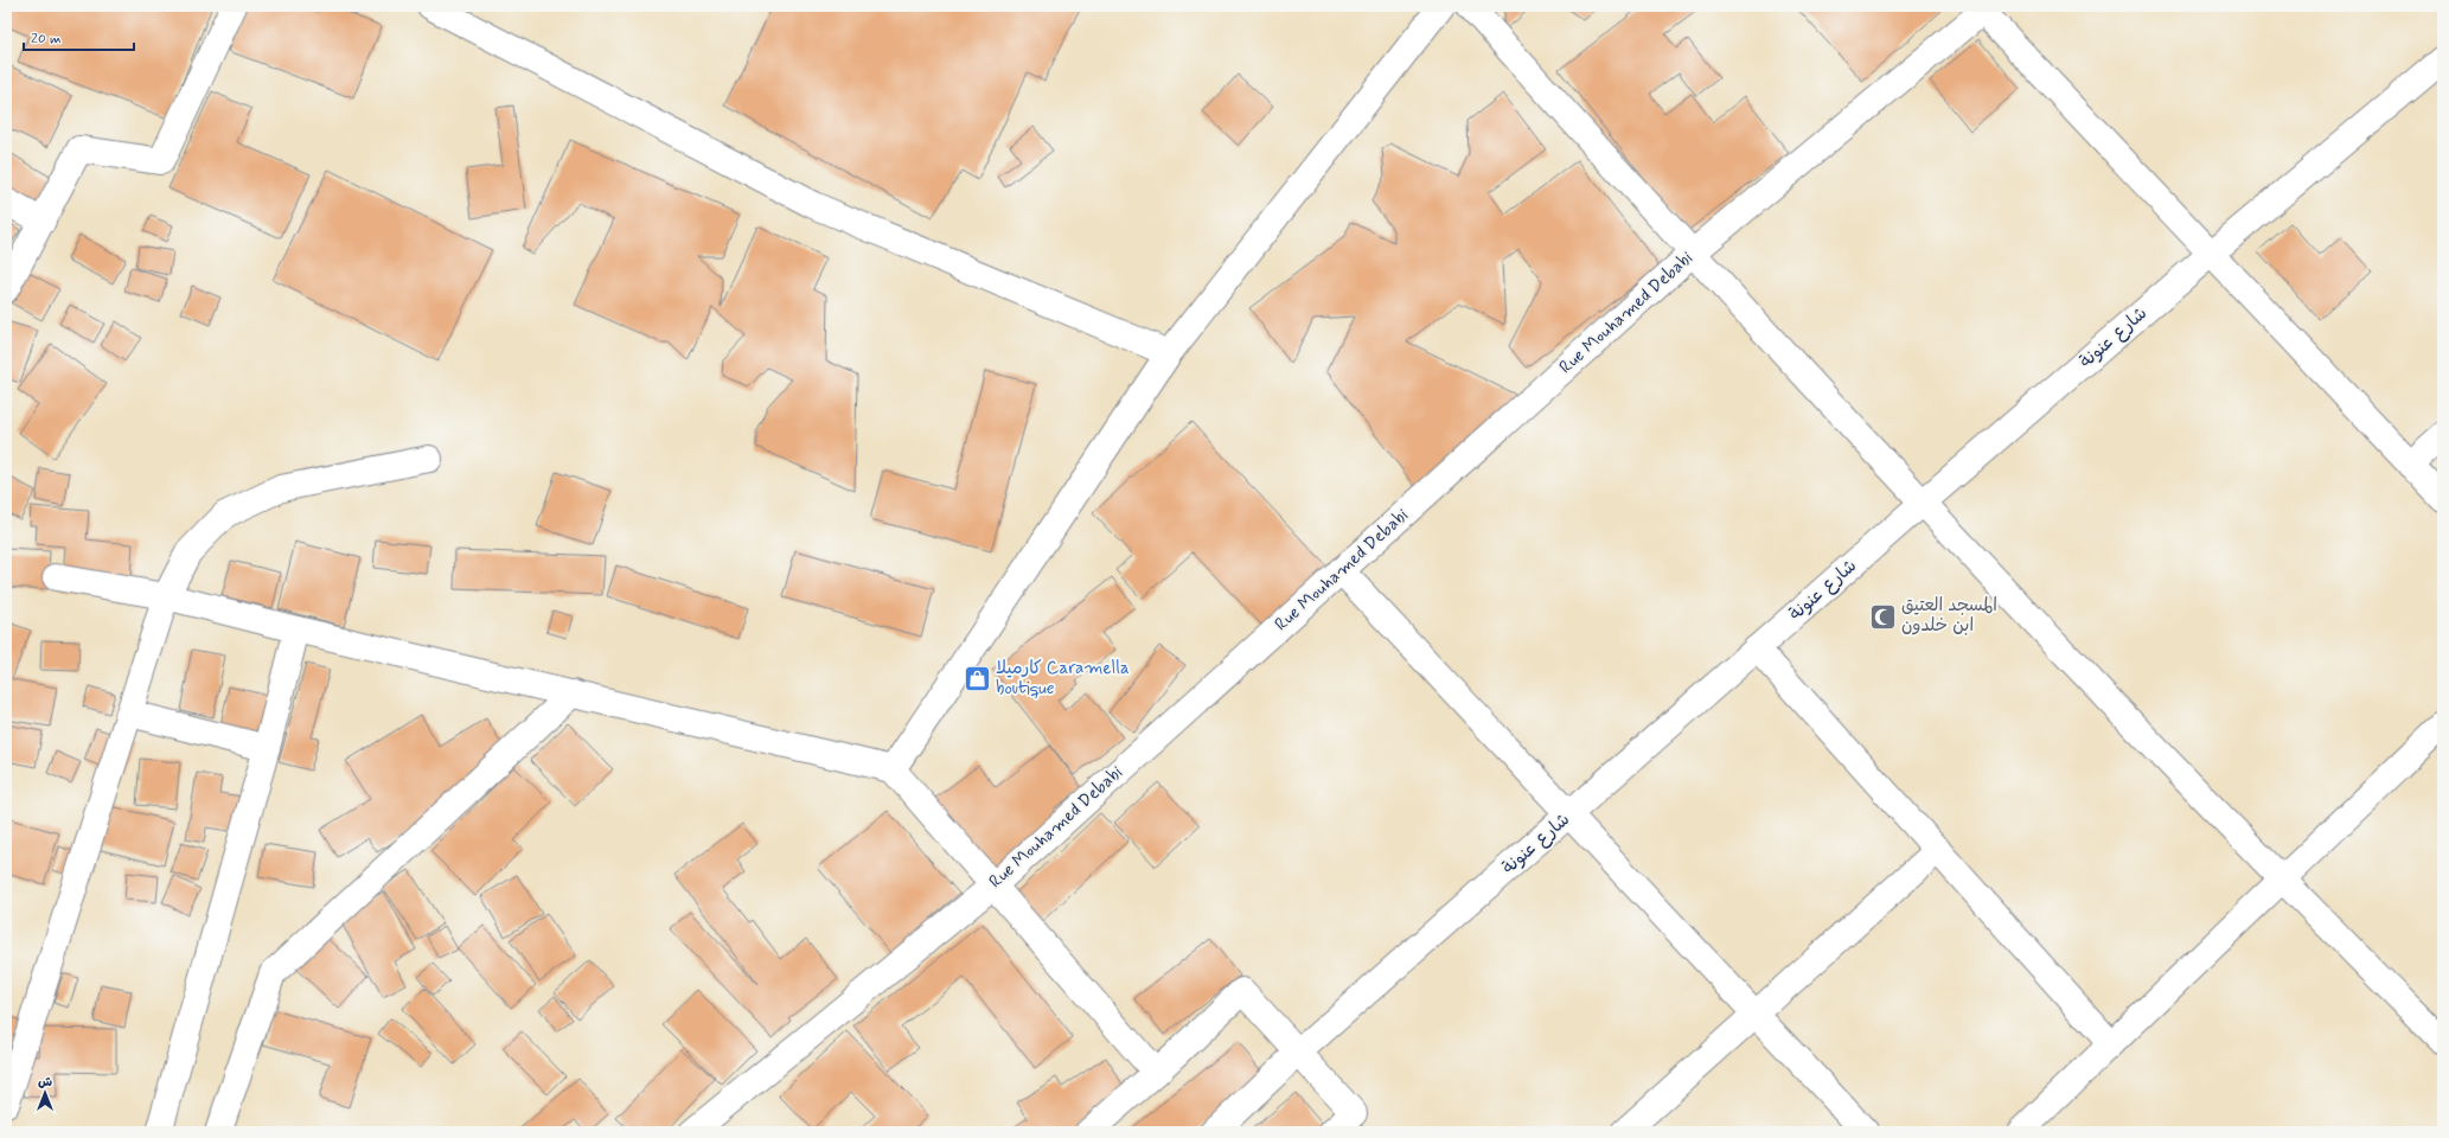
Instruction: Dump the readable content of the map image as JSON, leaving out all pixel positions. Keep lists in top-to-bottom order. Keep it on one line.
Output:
{"streets":{"street":["Rue Mouhamed Debabi","شارع عنونة"]},"places":{"mosque":["المسجد العتيق ابن خلدون"],"shop":["كارميلا Caramella boutique"]},"scale_bar":"20 m","north":"top"}
